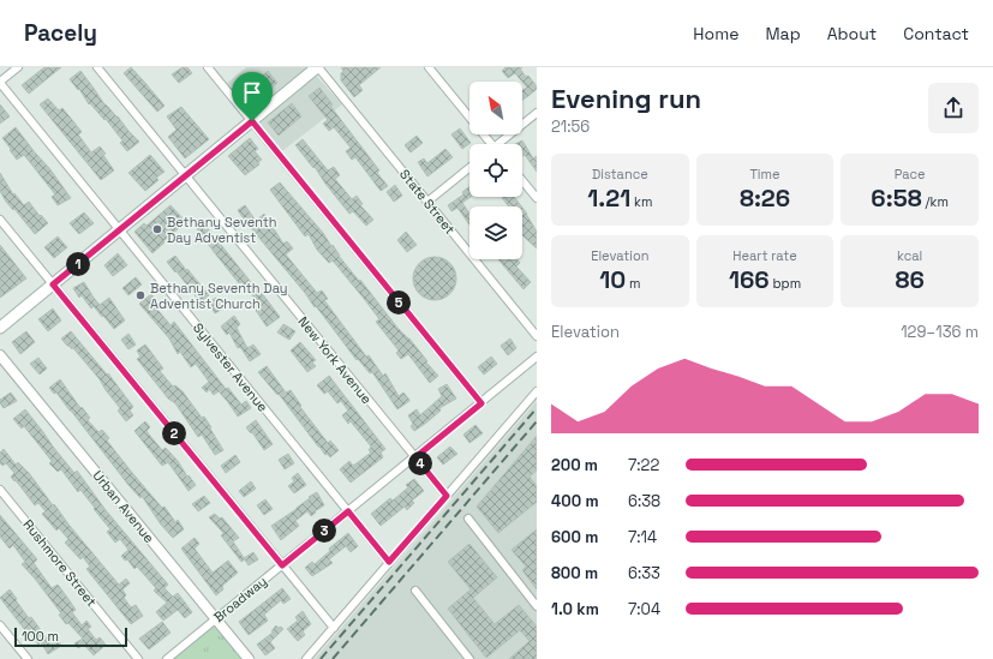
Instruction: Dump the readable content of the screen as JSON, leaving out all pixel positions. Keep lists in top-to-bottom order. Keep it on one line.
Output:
{"streets":{"street":["State Street","New York Avenue","Sylvester Avenue","Urban Avenue","Rushmore Street","Broadway"]},"crossings":[["New York Avenue","Broadway"],["Sylvester Avenue","Broadway"],["Urban Avenue","Broadway"]],"places":["Bethany Seventh Day Adventist","Bethany Seventh Day Adventist Church"],"scale_bar":"100 m","north":"top left","page":{"header":"Pacely","nav":["Home","Map","About","Contact"],"heading":["Evening run","21:56"],"stats":[["Distance","1.21 km"],["Time","8:26"],["Pace","6:58 /km"],["Elevation","10 m"],["Heart rate","166 bpm"],["kcal","86"]],"pins":["1","5","2","4","3"],"chart":["Elevation","129–136 m"],"list":[{"name":"200 m","note":"7:22"},{"name":"400 m","note":"6:38"},{"name":"600 m","note":"7:14"},{"name":"800 m","note":"6:33"},{"name":"1.0 km","note":"7:04"}],"scale":"100 m"}}
